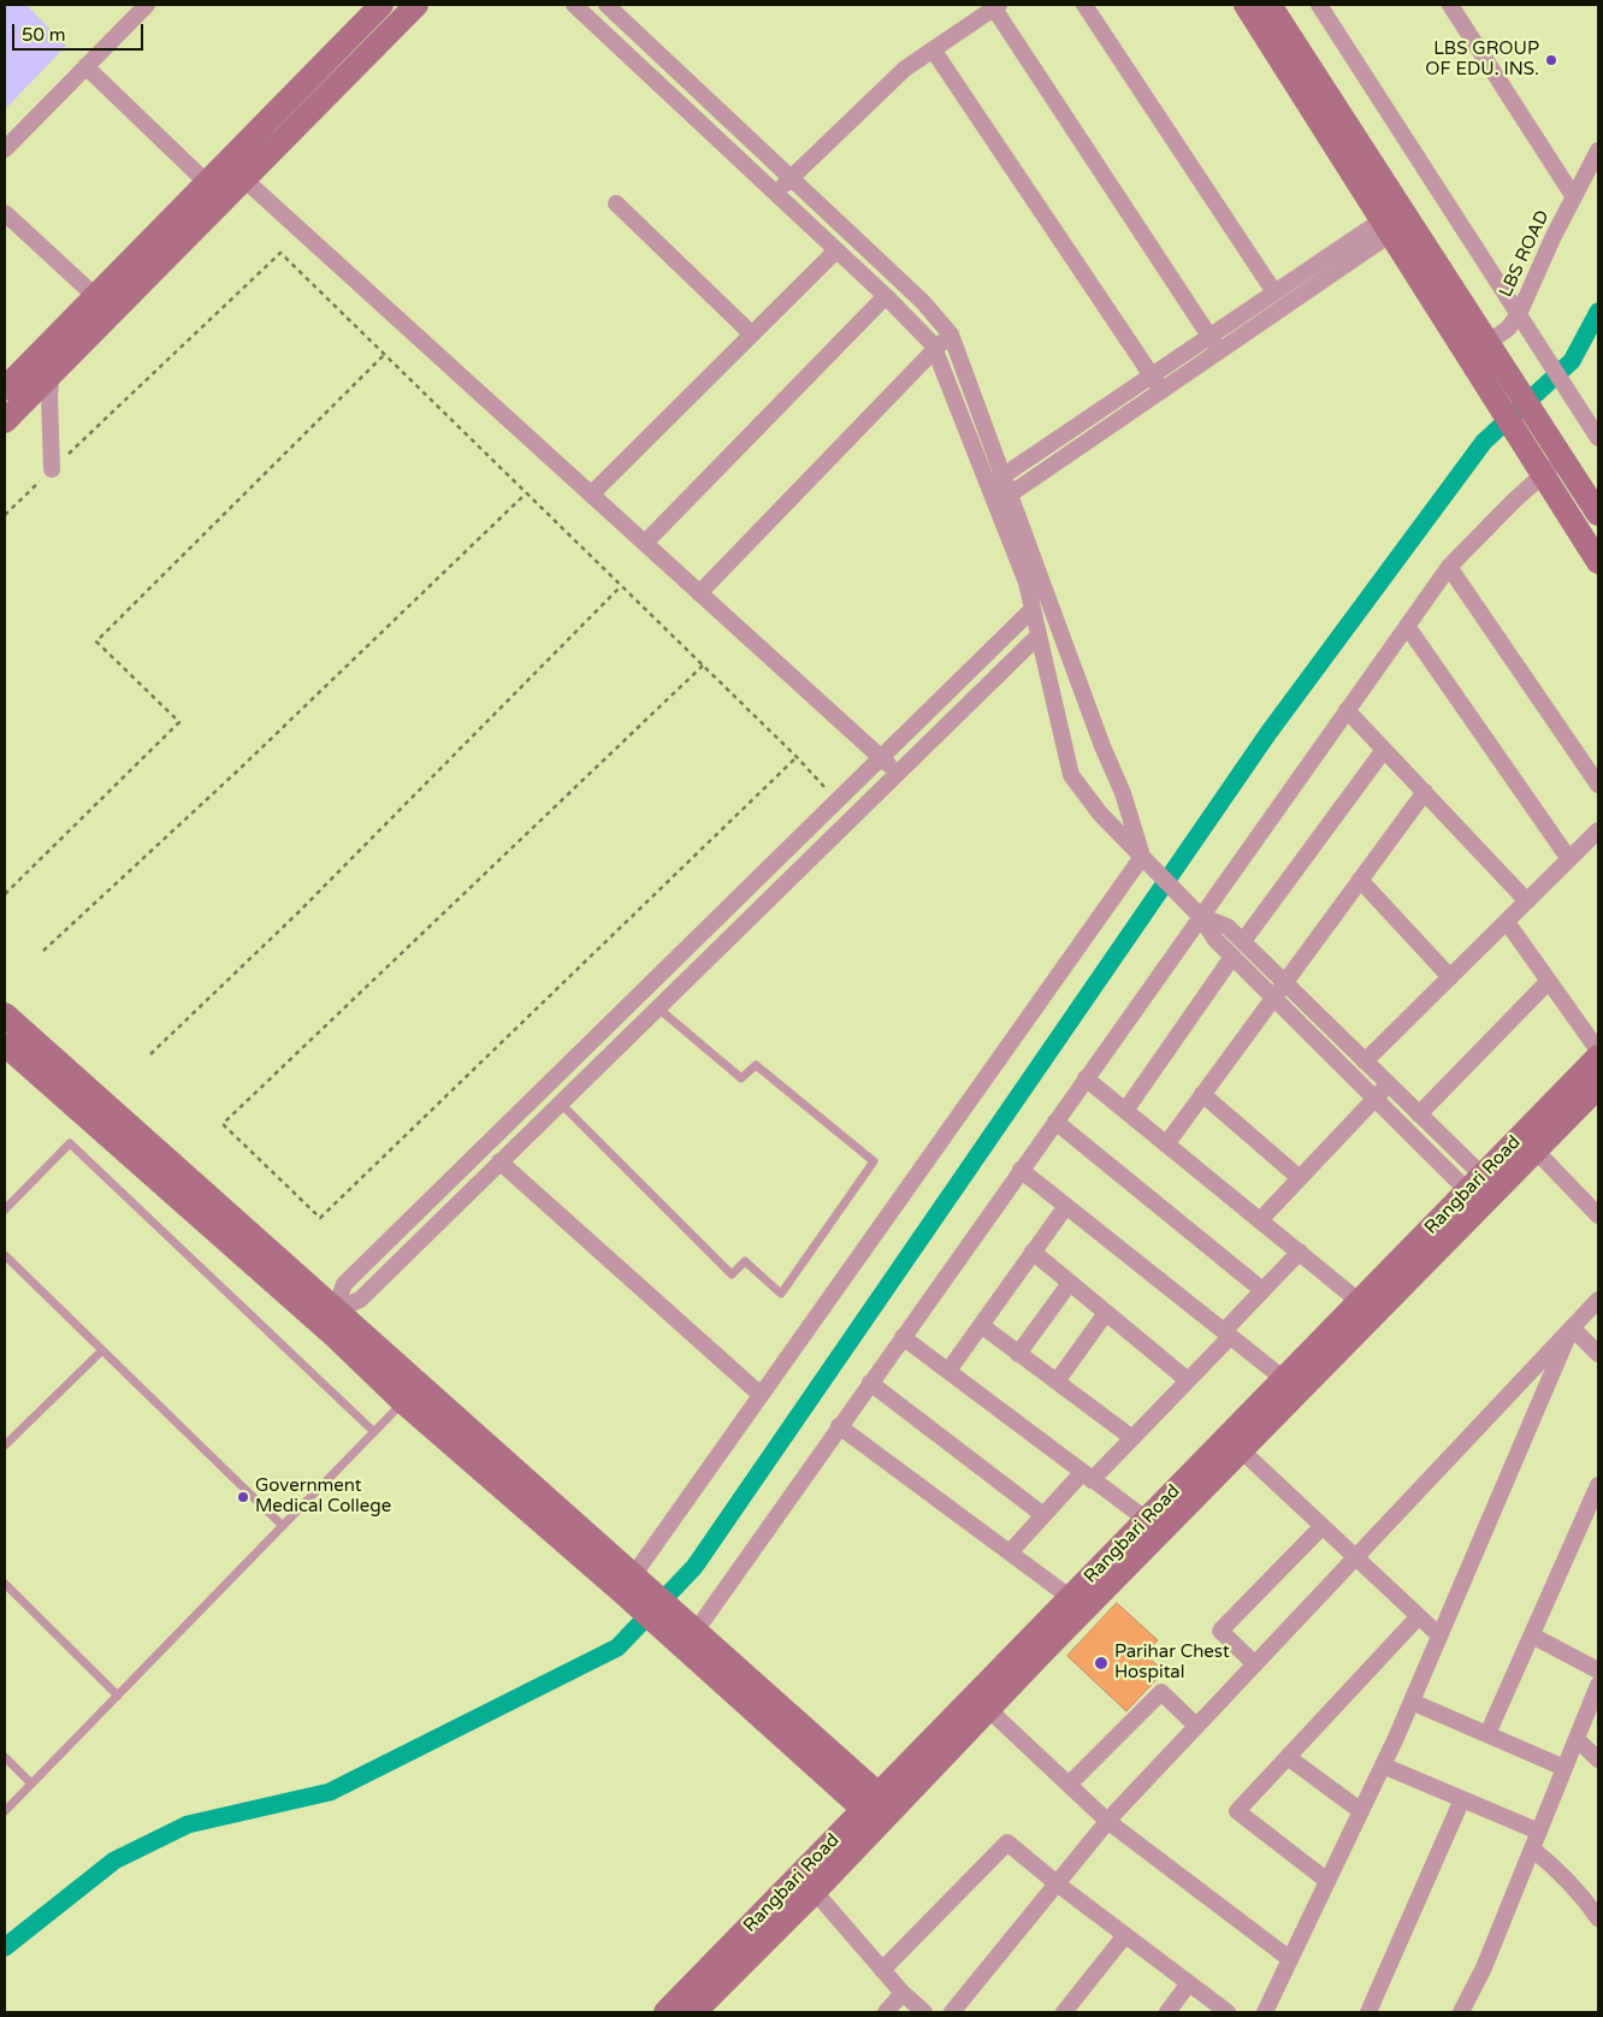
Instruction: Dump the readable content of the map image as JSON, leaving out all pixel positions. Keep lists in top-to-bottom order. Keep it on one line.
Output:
{"streets":{"street":["LBS ROAD","Rangbari Road"]},"places":["LBS GROUP OF EDU. INS.","Government Medical College","Parihar Chest Hospital"],"scale_bar":"50 m"}
